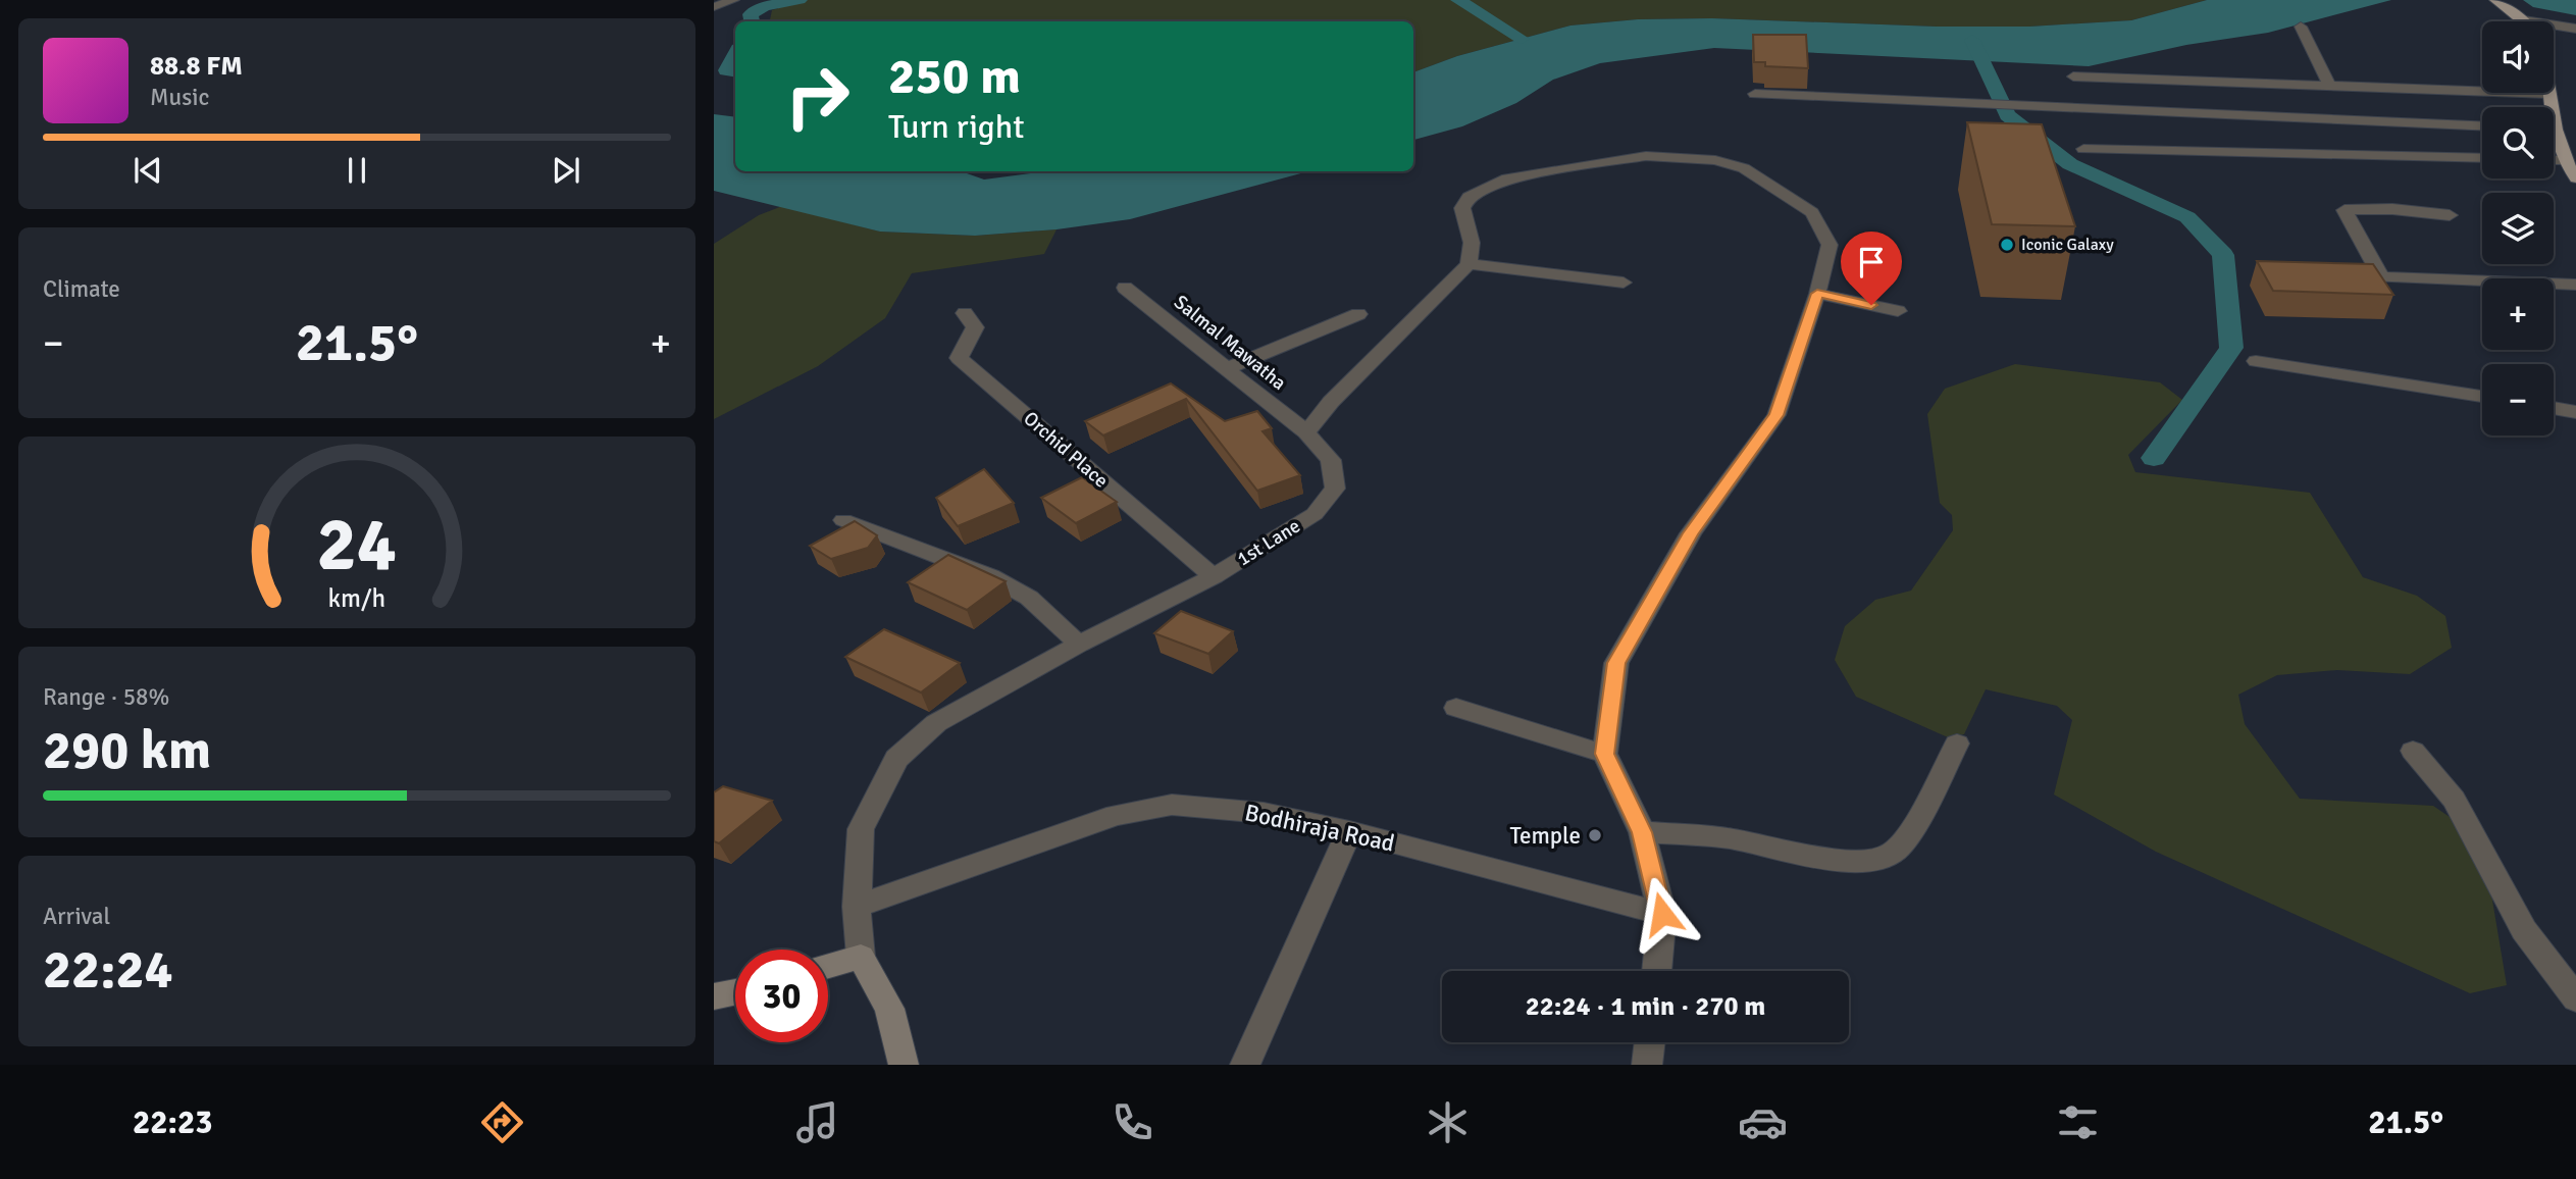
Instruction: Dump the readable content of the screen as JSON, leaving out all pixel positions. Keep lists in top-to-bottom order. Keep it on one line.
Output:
{"streets":{"street":["Salmal Mawatha","Orchid Place","1st Lane","Bodhiraja Road"]},"crossings":[["Salmal Mawatha","1st Lane"],["Orchid Place","1st Lane"],["1st Lane","Bodhiraja Road"]],"places":["Iconic Galaxy","Temple"],"page":{"map_buttons":["+","−"],"turn":["250 m","Turn right"],"song":["88.8 FM","Music"],"tile":["Climate",["Range · 58%","290 km"],["Arrival","22:24"]],"heat":["−","21.5°","+"],"limit":"30","trip":"22:24 · 1 min · 270 m","tabs":["22:23","21.5°"],"gauge":["24","km/h"]}}
